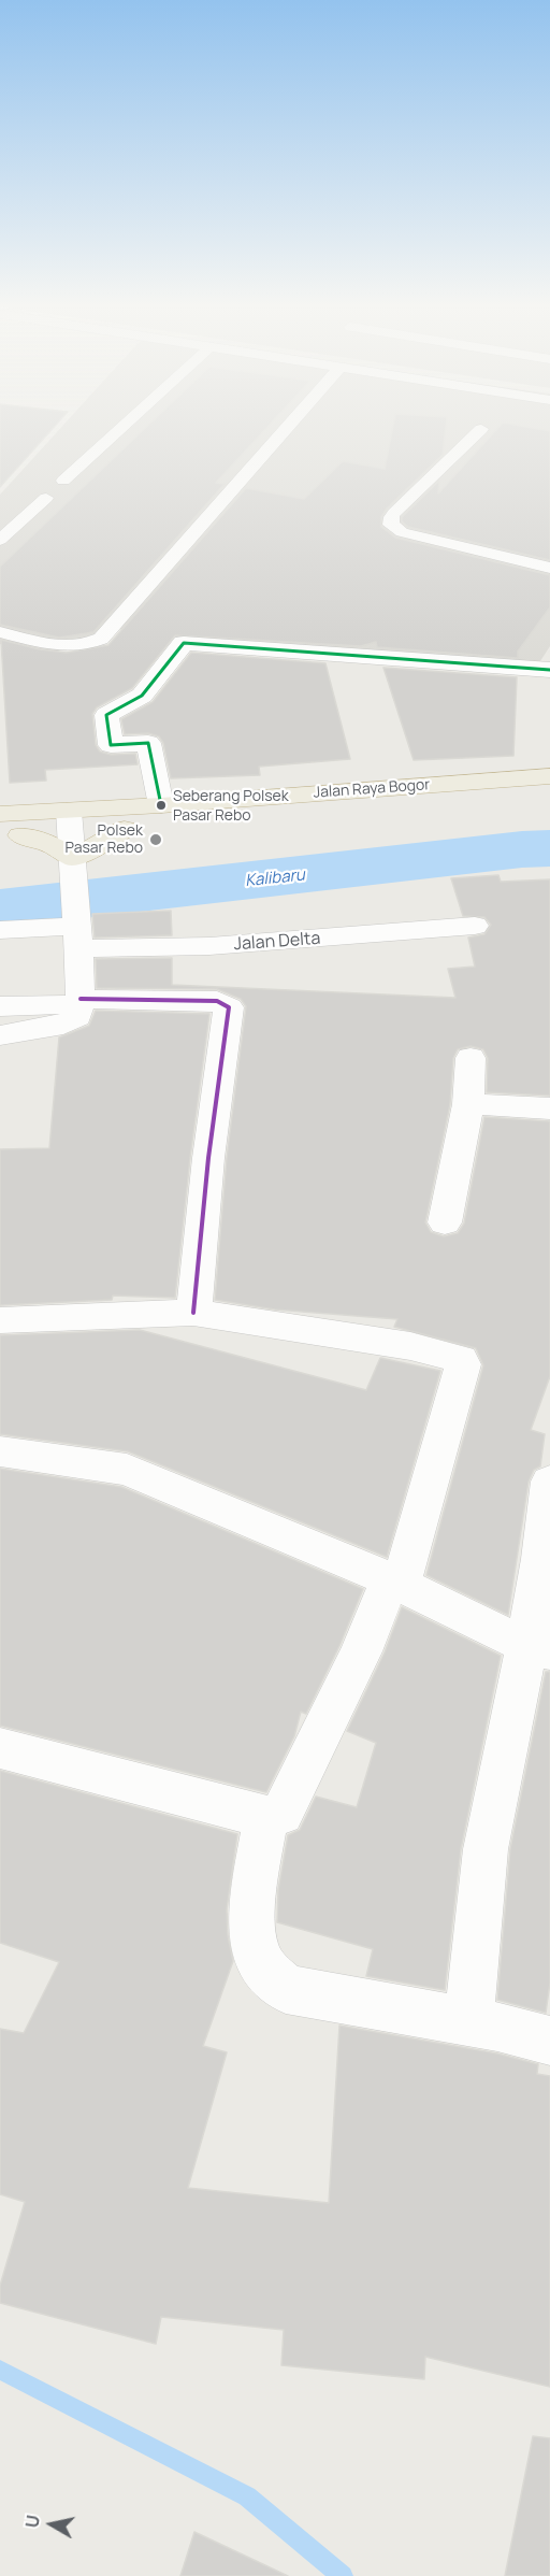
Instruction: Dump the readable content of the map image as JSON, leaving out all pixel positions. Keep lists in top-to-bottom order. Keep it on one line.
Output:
{"streets":{"highway":["Jalan Raya Bogor"],"street":["Jalan Delta"]},"crossings":[["Jalan Raya Bogor","Jalan Delta"]],"water":["Kalibaru"],"places":["Seberang Polsek Pasar Rebo","Polsek Pasar Rebo"],"north":"left"}
